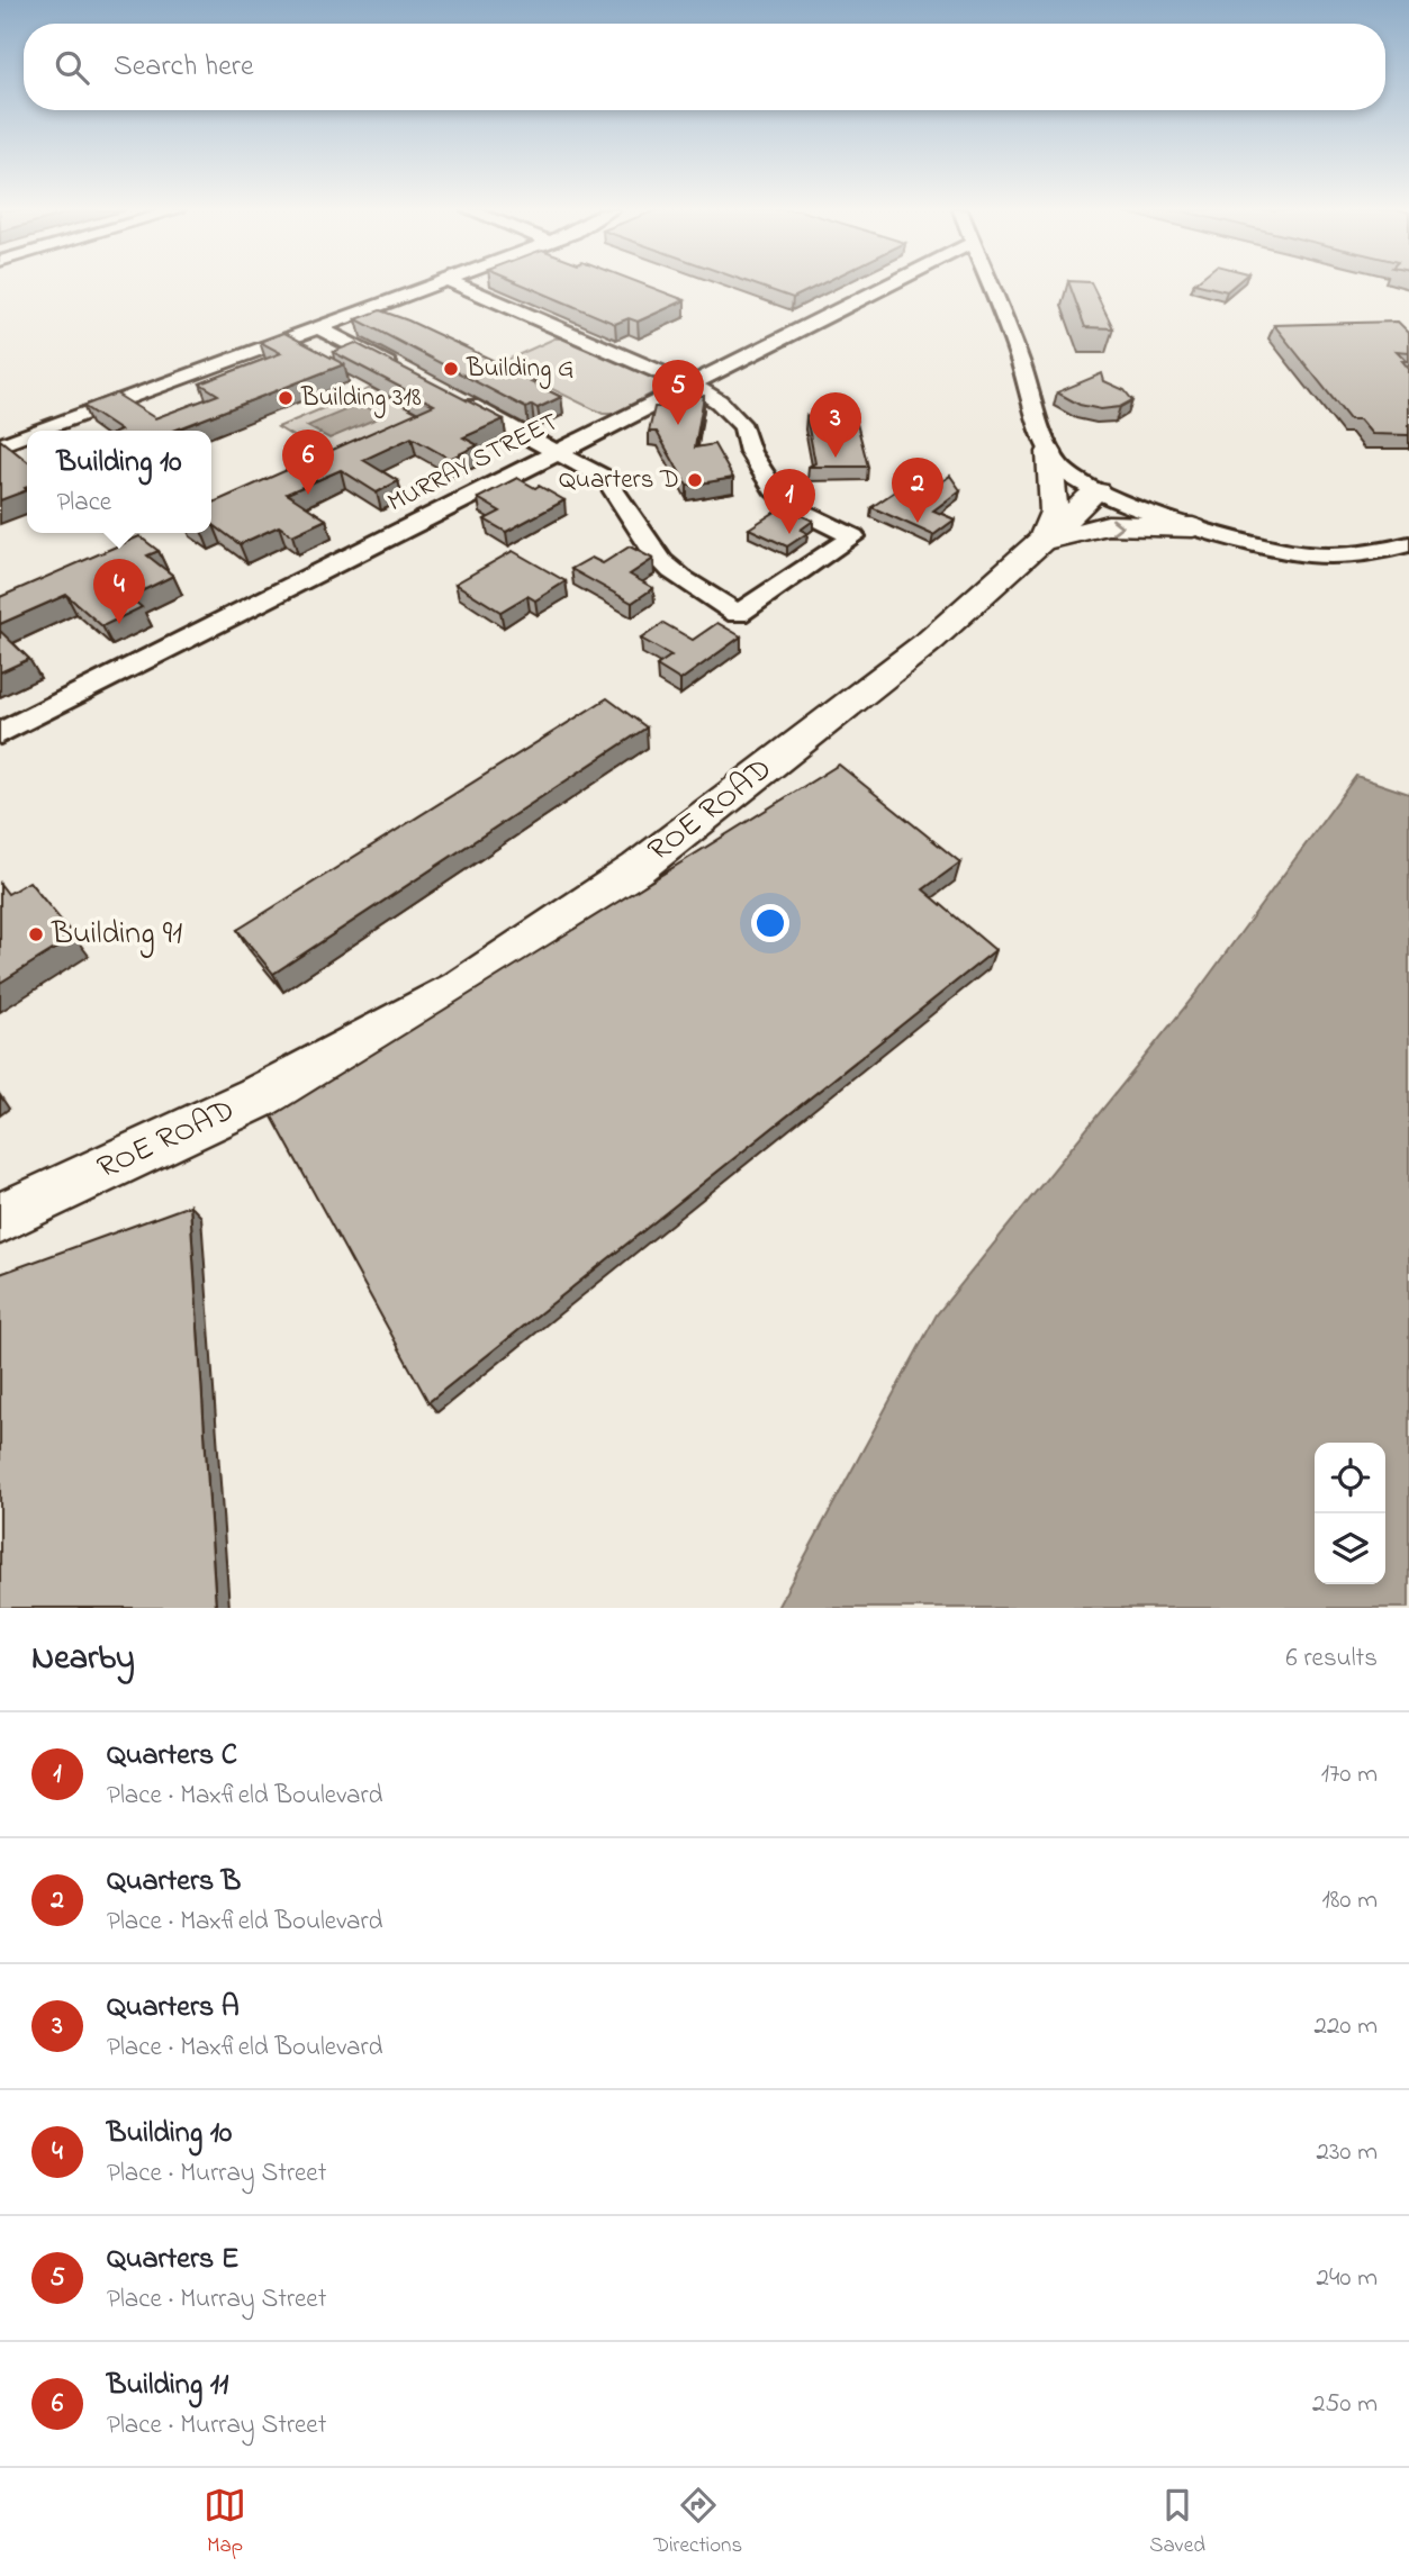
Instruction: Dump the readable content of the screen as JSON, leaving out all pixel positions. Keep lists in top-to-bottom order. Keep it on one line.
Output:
{"streets":{"main road":["ROE ROAD"],"street":["MURRAY STREET"]},"places":["Building G","Building 318","Quarters D","Building 91"],"page":{"search":"Search here","pins":["5","3","6","2","1","4"],"popup":["Building 10","Place"],"heading":["Nearby","6 results"],"list":[{"mark":"1","name":"Quarters C","note":"Place · Maxfield Boulevard","value":"170 m"},{"mark":"2","name":"Quarters B","note":"Place · Maxfield Boulevard","value":"180 m"},{"mark":"3","name":"Quarters A","note":"Place · Maxfield Boulevard","value":"220 m"},{"mark":"4","name":"Building 10","note":"Place · Murray Street","value":"230 m"},{"mark":"5","name":"Quarters E","note":"Place · Murray Street","value":"240 m"},{"mark":"6","name":"Building 11","note":"Place · Murray Street","value":"250 m"}],"nav":["Map","Directions","Saved"]}}
